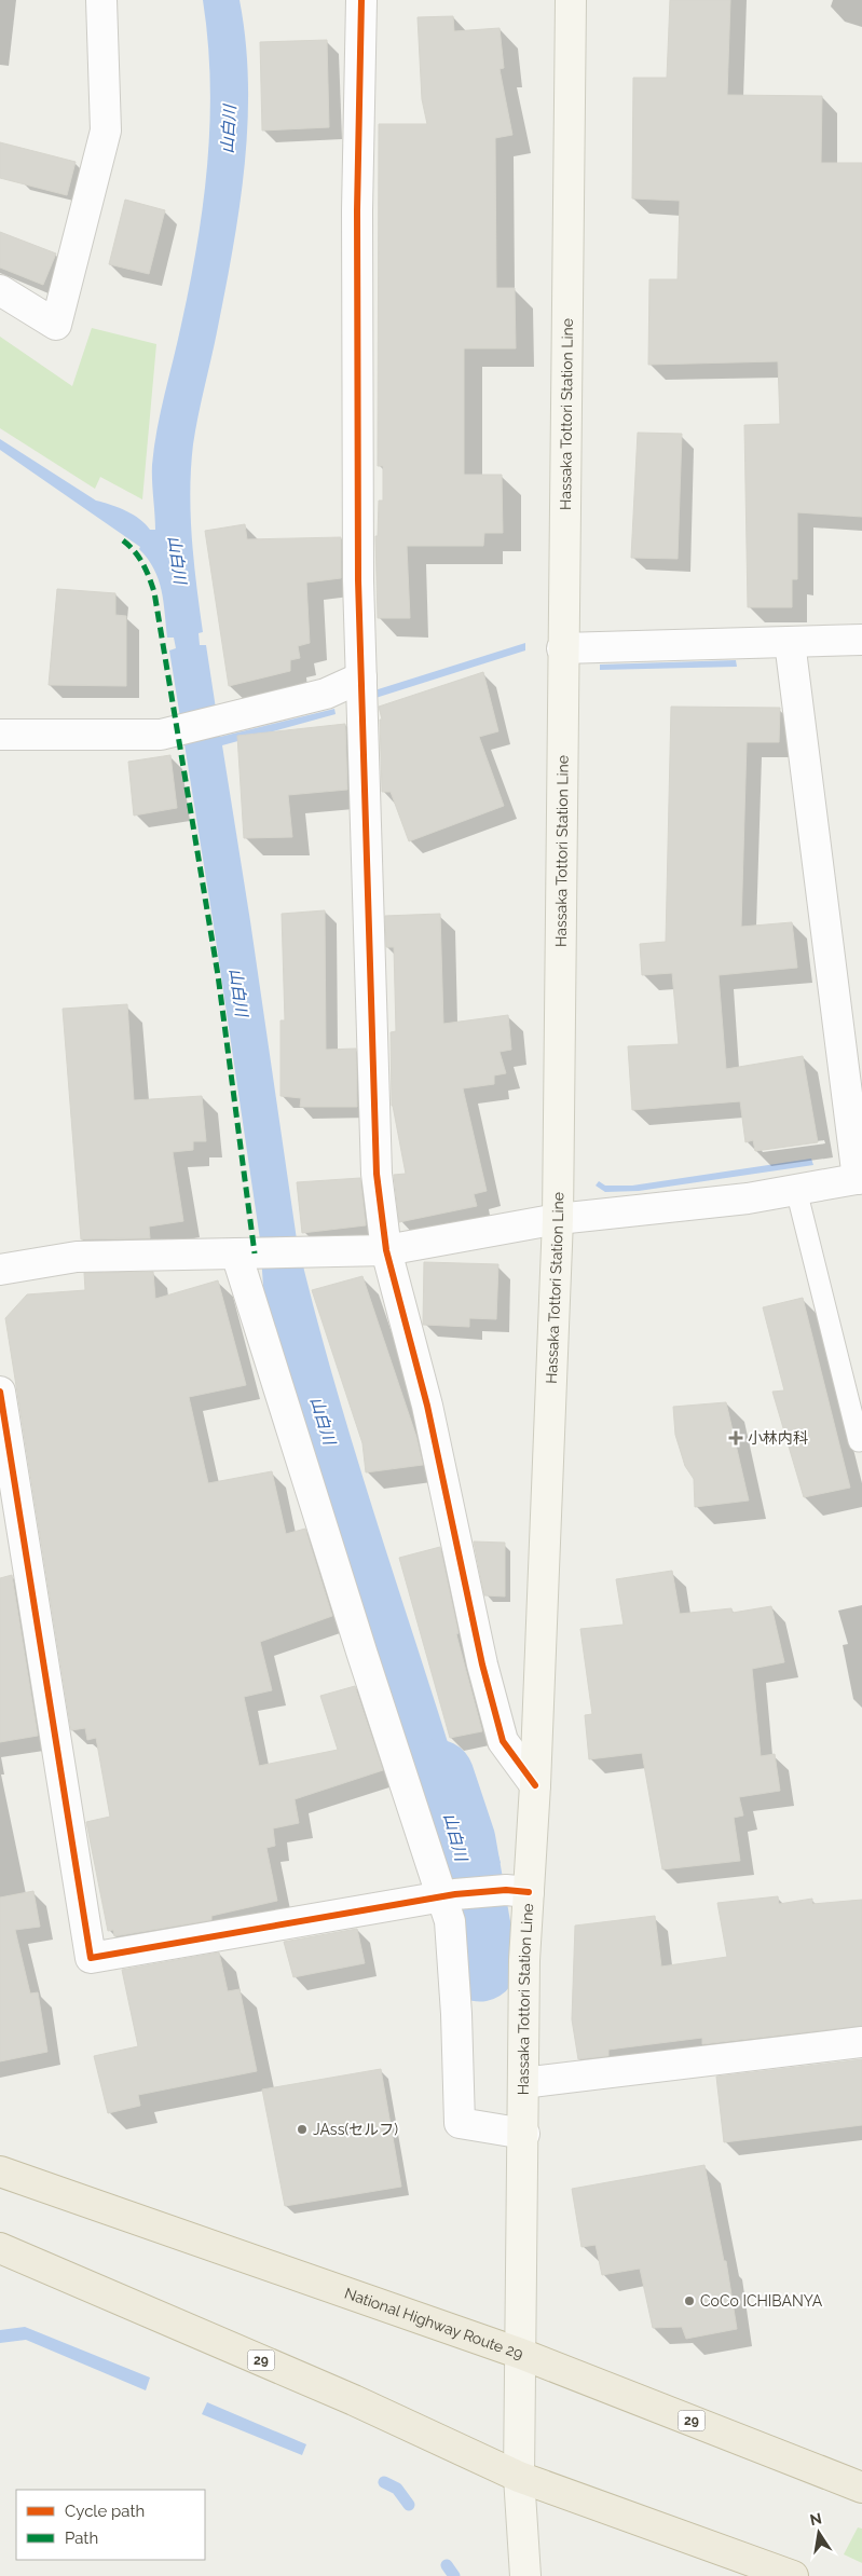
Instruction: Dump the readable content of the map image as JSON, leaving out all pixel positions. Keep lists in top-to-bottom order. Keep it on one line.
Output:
{"streets":{"highway":["National Highway Route 29","29"],"main road":["Hassaka Tottori Station Line"]},"crossings":[["Hassaka Tottori Station Line","National Highway Route 29"],["Hassaka Tottori Station Line","29"]],"water":["山白川"],"places":{"health":["小林内科"],"other":["JAss(セルフ)","CoCo ICHIBANYA"]},"legend":["Cycle path","Path"],"north":"top"}
